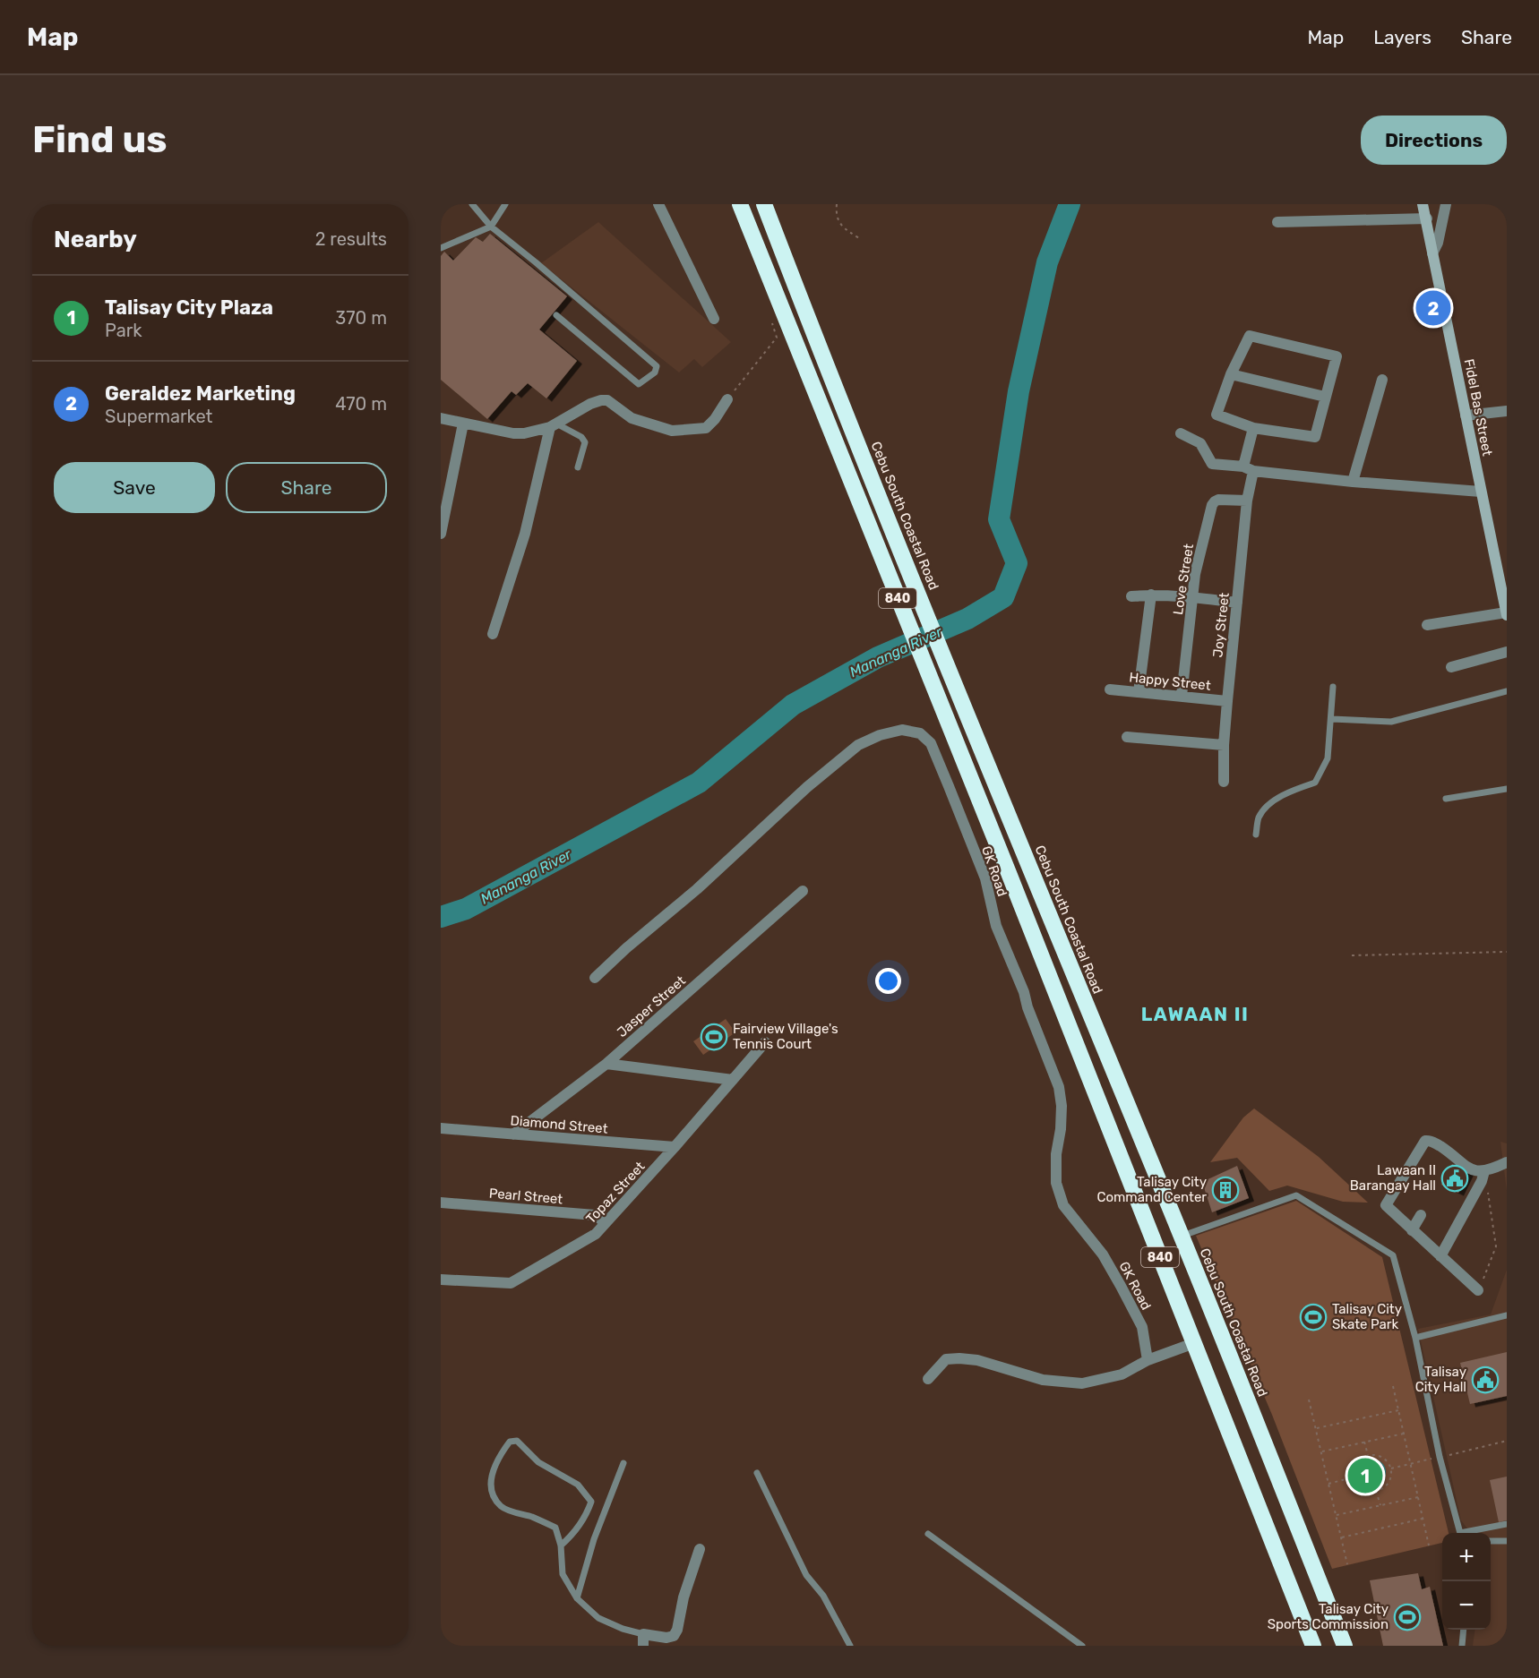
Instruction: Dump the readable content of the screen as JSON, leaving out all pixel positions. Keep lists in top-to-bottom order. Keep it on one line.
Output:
{"streets":{"highway":["Cebu South Coastal Road","840"],"street":["Fidel Bas Street","Love Street","Joy Street","Happy Street","GK Road","Jasper Street","Diamond Street","Topaz Street","Pearl Street"]},"crossings":[["Love Street","Joy Street"],["Love Street","Happy Street"],["Joy Street","Happy Street"],["Jasper Street","Diamond Street"],["Diamond Street","Topaz Street"],["Topaz Street","Pearl Street"]],"districts":["LAWAAN II"],"water":["Mananga River"],"places":{"sports":["Fairview Village's Tennis Court","Talisay City Skate Park","Talisay City Sports Commission"],"public building":["Lawaan II Barangay Hall","Talisay City Hall"],"building":["Talisay City Command Center"]},"page":{"header":"Map","nav":["Map","Layers","Share"],"buttons":["Directions",["Save","Share"]],"title":"Find us","heading":["Nearby","2 results"],"list":[{"mark":"1","name":"Talisay City Plaza","note":"Park","value":"370 m"},{"mark":"2","name":"Geraldez Marketing","note":"Supermarket","value":"470 m"}],"pins":["2","1"],"map_buttons":["+","−"]}}
